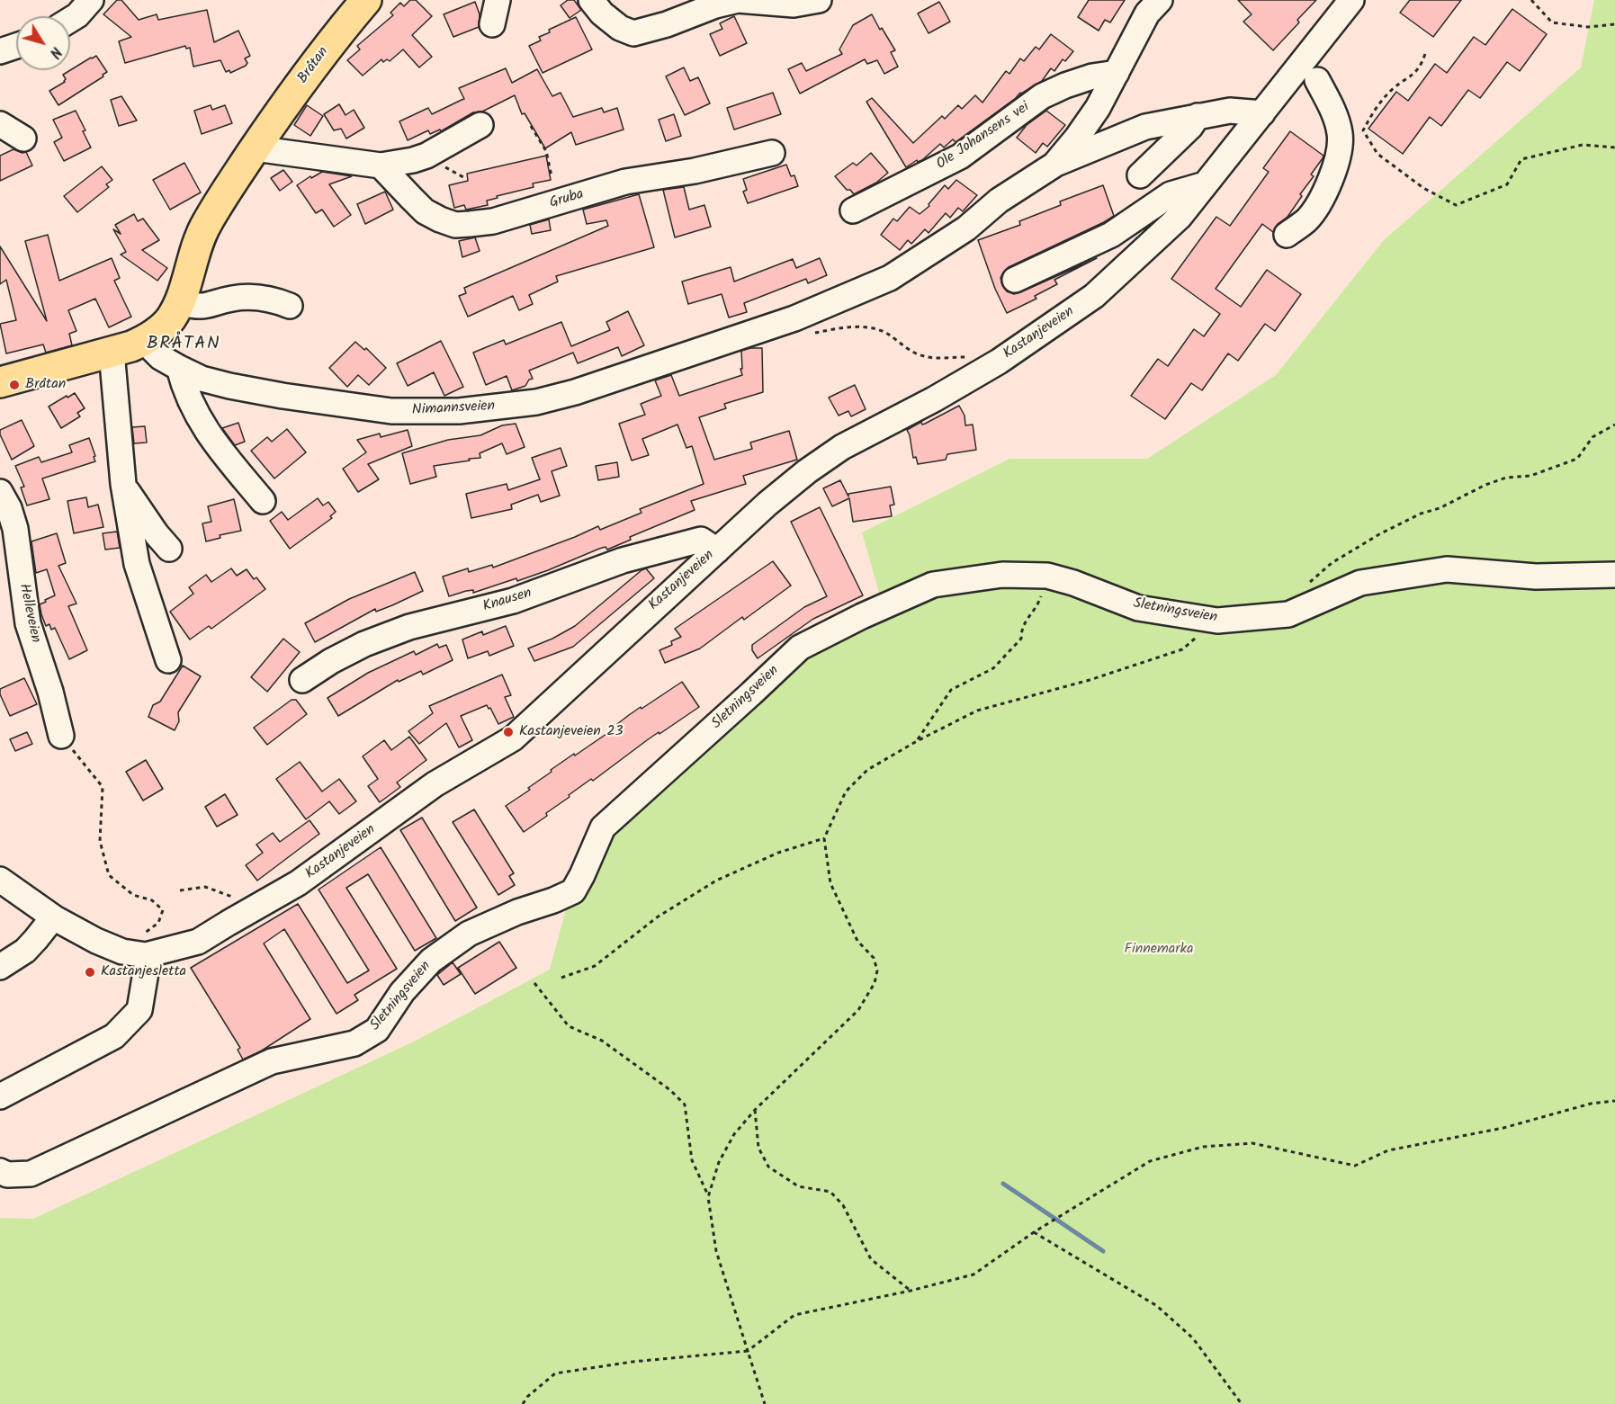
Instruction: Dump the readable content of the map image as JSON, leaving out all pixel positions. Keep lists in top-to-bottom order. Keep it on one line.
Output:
{"streets":{"main road":["Bråtan"],"street":["Ole Johansens vei","Gruba","Kastanjeveien","Nimannsveien","Knausen","Sletningsveien","Helleveien"]},"crossings":[["Bråtan","Nimannsveien"],["Kastanjeveien","Knausen"]],"districts":["BRÅTAN"],"parks":["Finnemarka"],"places":["Bråtan","Kastanjeveien 23","Kastanjesletta"],"north":"bottom right"}
